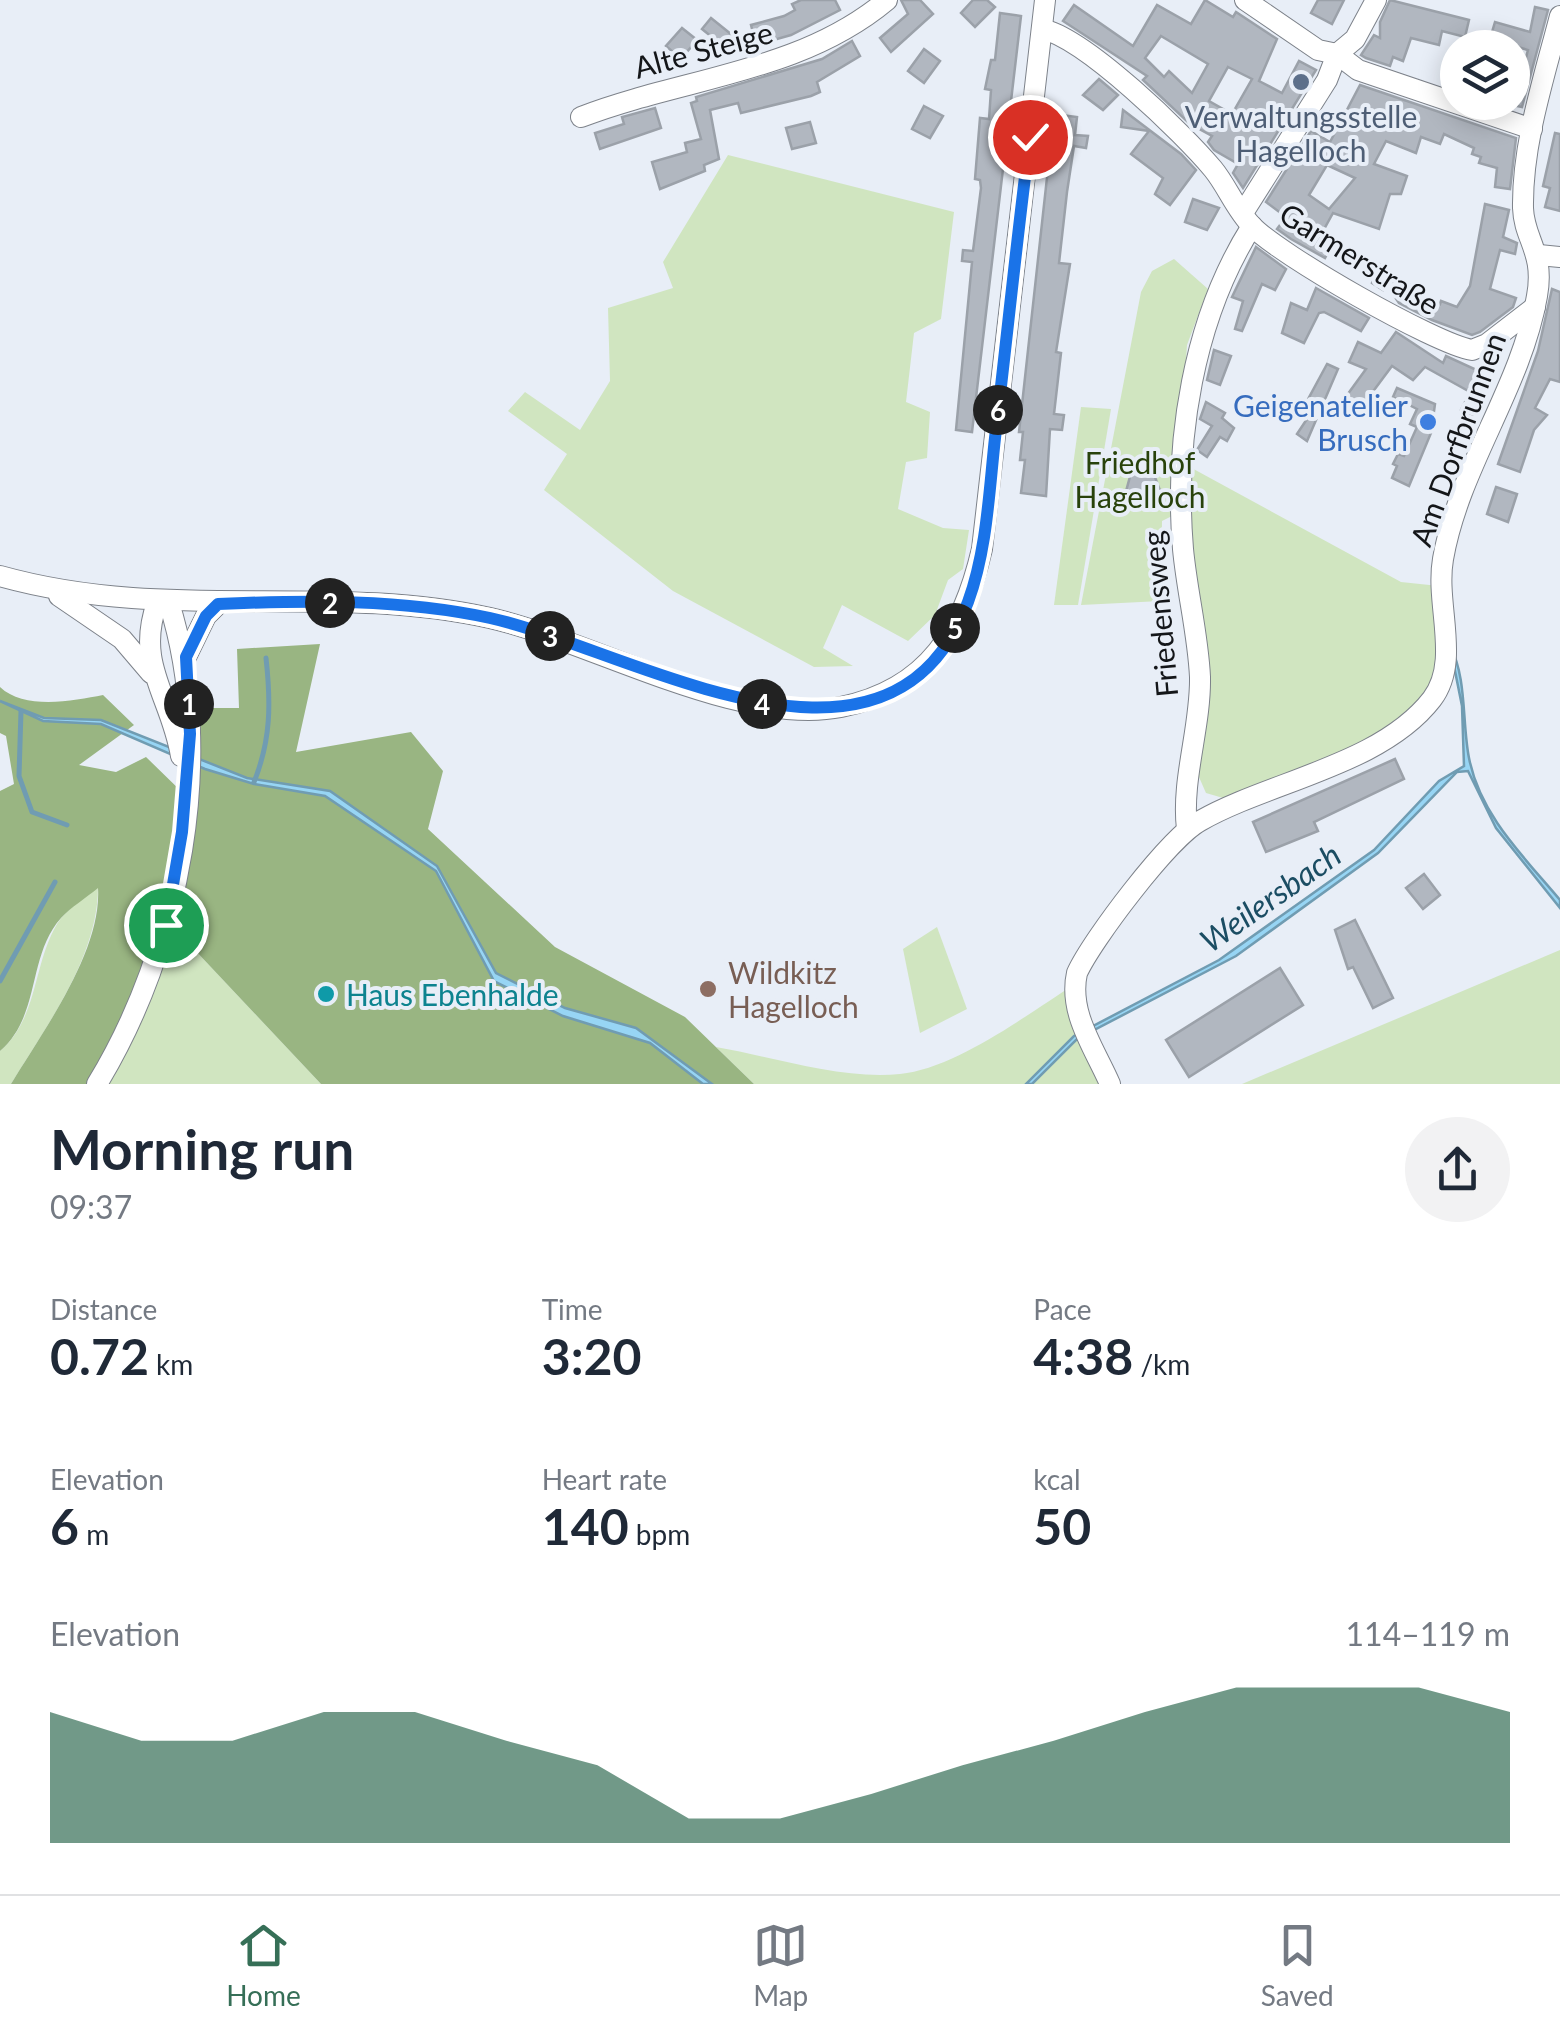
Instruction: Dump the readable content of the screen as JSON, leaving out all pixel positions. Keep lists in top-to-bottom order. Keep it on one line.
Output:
{"streets":{"street":["Alte Steige","Garmerstraße","Am Dorfbrunnen","Friedensweg"]},"crossings":[["Garmerstraße","Am Dorfbrunnen"],["Garmerstraße","Friedensweg"],["Am Dorfbrunnen","Friedensweg"]],"water":["Weilersbach"],"parks":["Friedhof Hagelloch"],"places":["Verwaltungsstelle Hagelloch","Geigenatelier Brusch","Wildkitz Hagelloch","Haus Ebenhalde"],"page":{"pins":["6","2","5","3","1","4"],"heading":["Morning run","09:37"],"stats":[["Distance","0.72 km"],["Time","3:20"],["Pace","4:38 /km"],["Elevation","6 m"],["Heart rate","140 bpm"],["kcal","50"]],"chart":["Elevation","114–119 m"],"tabs":["Home","Map","Saved"]}}
